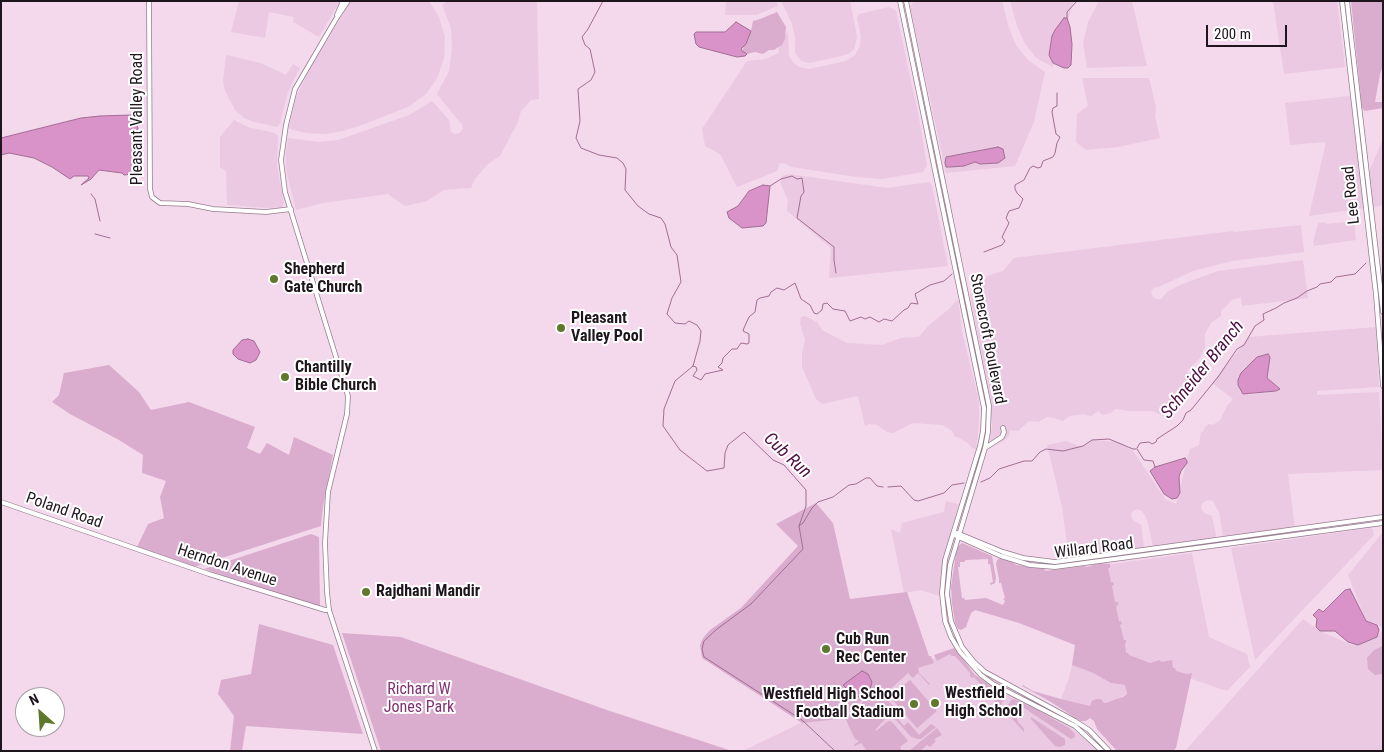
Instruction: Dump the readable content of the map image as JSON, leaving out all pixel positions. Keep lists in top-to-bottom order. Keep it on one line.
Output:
{"streets":{"main road":["Pleasant Valley Road","Lee Road","Stonecroft Boulevard","Poland Road","Willard Road","Herndon Avenue"]},"crossings":[["Stonecroft Boulevard","Willard Road"],["Poland Road","Herndon Avenue"]],"water":["Schneider Branch","Cub Run"],"parks":["Richard W Jones Park"],"places":["Shepherd Gate Church","Pleasant Valley Pool","Chantilly Bible Church","Rajdhani Mandir","Cub Run Rec Center","Westfield High School","Westfield High School Football Stadium"],"scale_bar":"200 m","north":"top left"}
